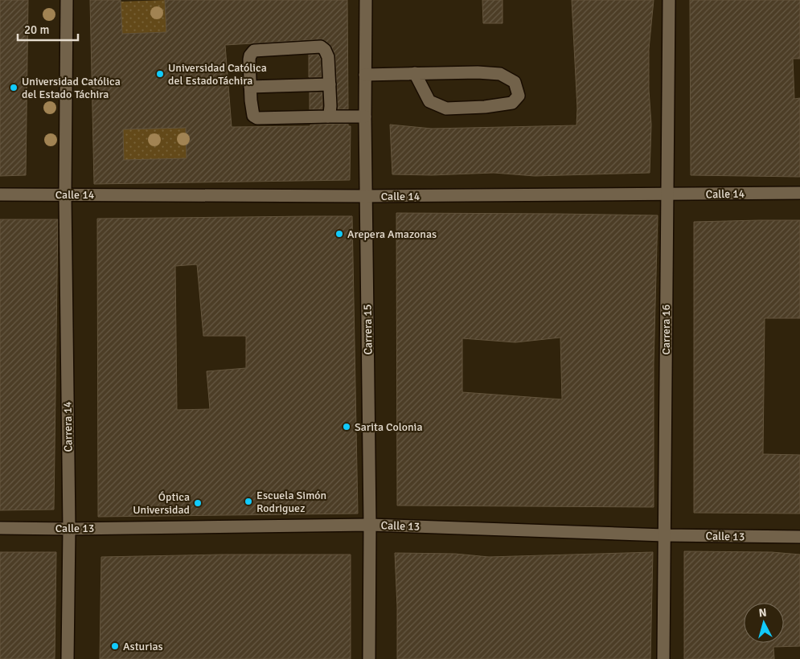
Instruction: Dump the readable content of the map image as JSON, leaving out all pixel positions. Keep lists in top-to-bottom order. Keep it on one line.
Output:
{"streets":{"street":["Calle 14","Carrera 15","Carrera 16","Carrera 14","Calle 13"]},"crossings":[["Calle 14","Carrera 15"],["Calle 14","Carrera 16"],["Calle 14","Carrera 14"],["Carrera 15","Calle 13"],["Carrera 16","Calle 13"],["Carrera 14","Calle 13"]],"places":["Universidad Católica del EstadoTáchira","Universidad Católica del Estado Táchira","Arepera Amazonas","Sarita Colonia","Escuela Simón Rodriguez","Óptica Universidad","Asturias"],"scale_bar":"20 m","north":"top"}
